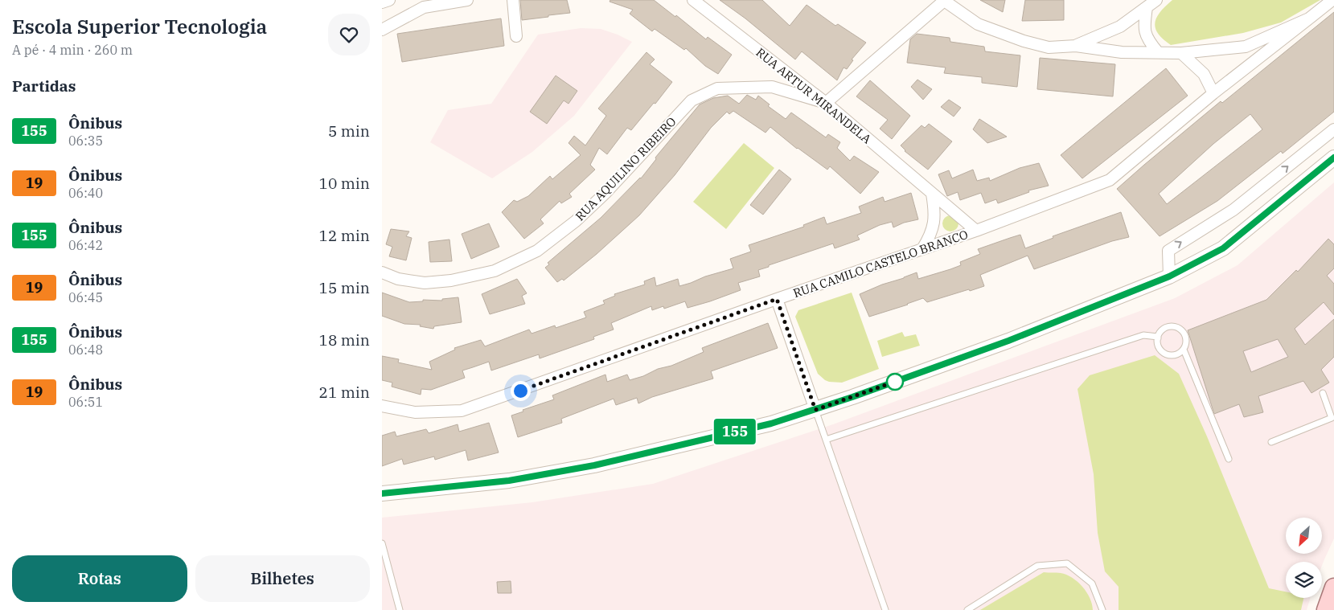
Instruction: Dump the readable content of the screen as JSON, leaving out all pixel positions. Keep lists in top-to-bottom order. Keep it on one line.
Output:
{"streets":{"street":["RUA ARTUR MIRANDELA","RUA AQUILINO RIBEIRO","RUA CAMILO CASTELO BRANCO"]},"crossings":[["RUA ARTUR MIRANDELA","RUA AQUILINO RIBEIRO"],["RUA ARTUR MIRANDELA","RUA CAMILO CASTELO BRANCO"]],"lines":["bus line 155"],"north":"bottom left","page":{"heading":[["Escola Superior Tecnologia","A pé · 4 min · 260 m"],"Partidas"],"on_map":"155","list":[{"mark":"155","name":"Ônibus","note":"06:35","value":"5 min"},{"mark":"19","name":"Ônibus","note":"06:40","value":"10 min"},{"mark":"155","name":"Ônibus","note":"06:42","value":"12 min"},{"mark":"19","name":"Ônibus","note":"06:45","value":"15 min"},{"mark":"155","name":"Ônibus","note":"06:48","value":"18 min"},{"mark":"19","name":"Ônibus","note":"06:51","value":"21 min"}],"buttons":["Rotas","Bilhetes"]}}
